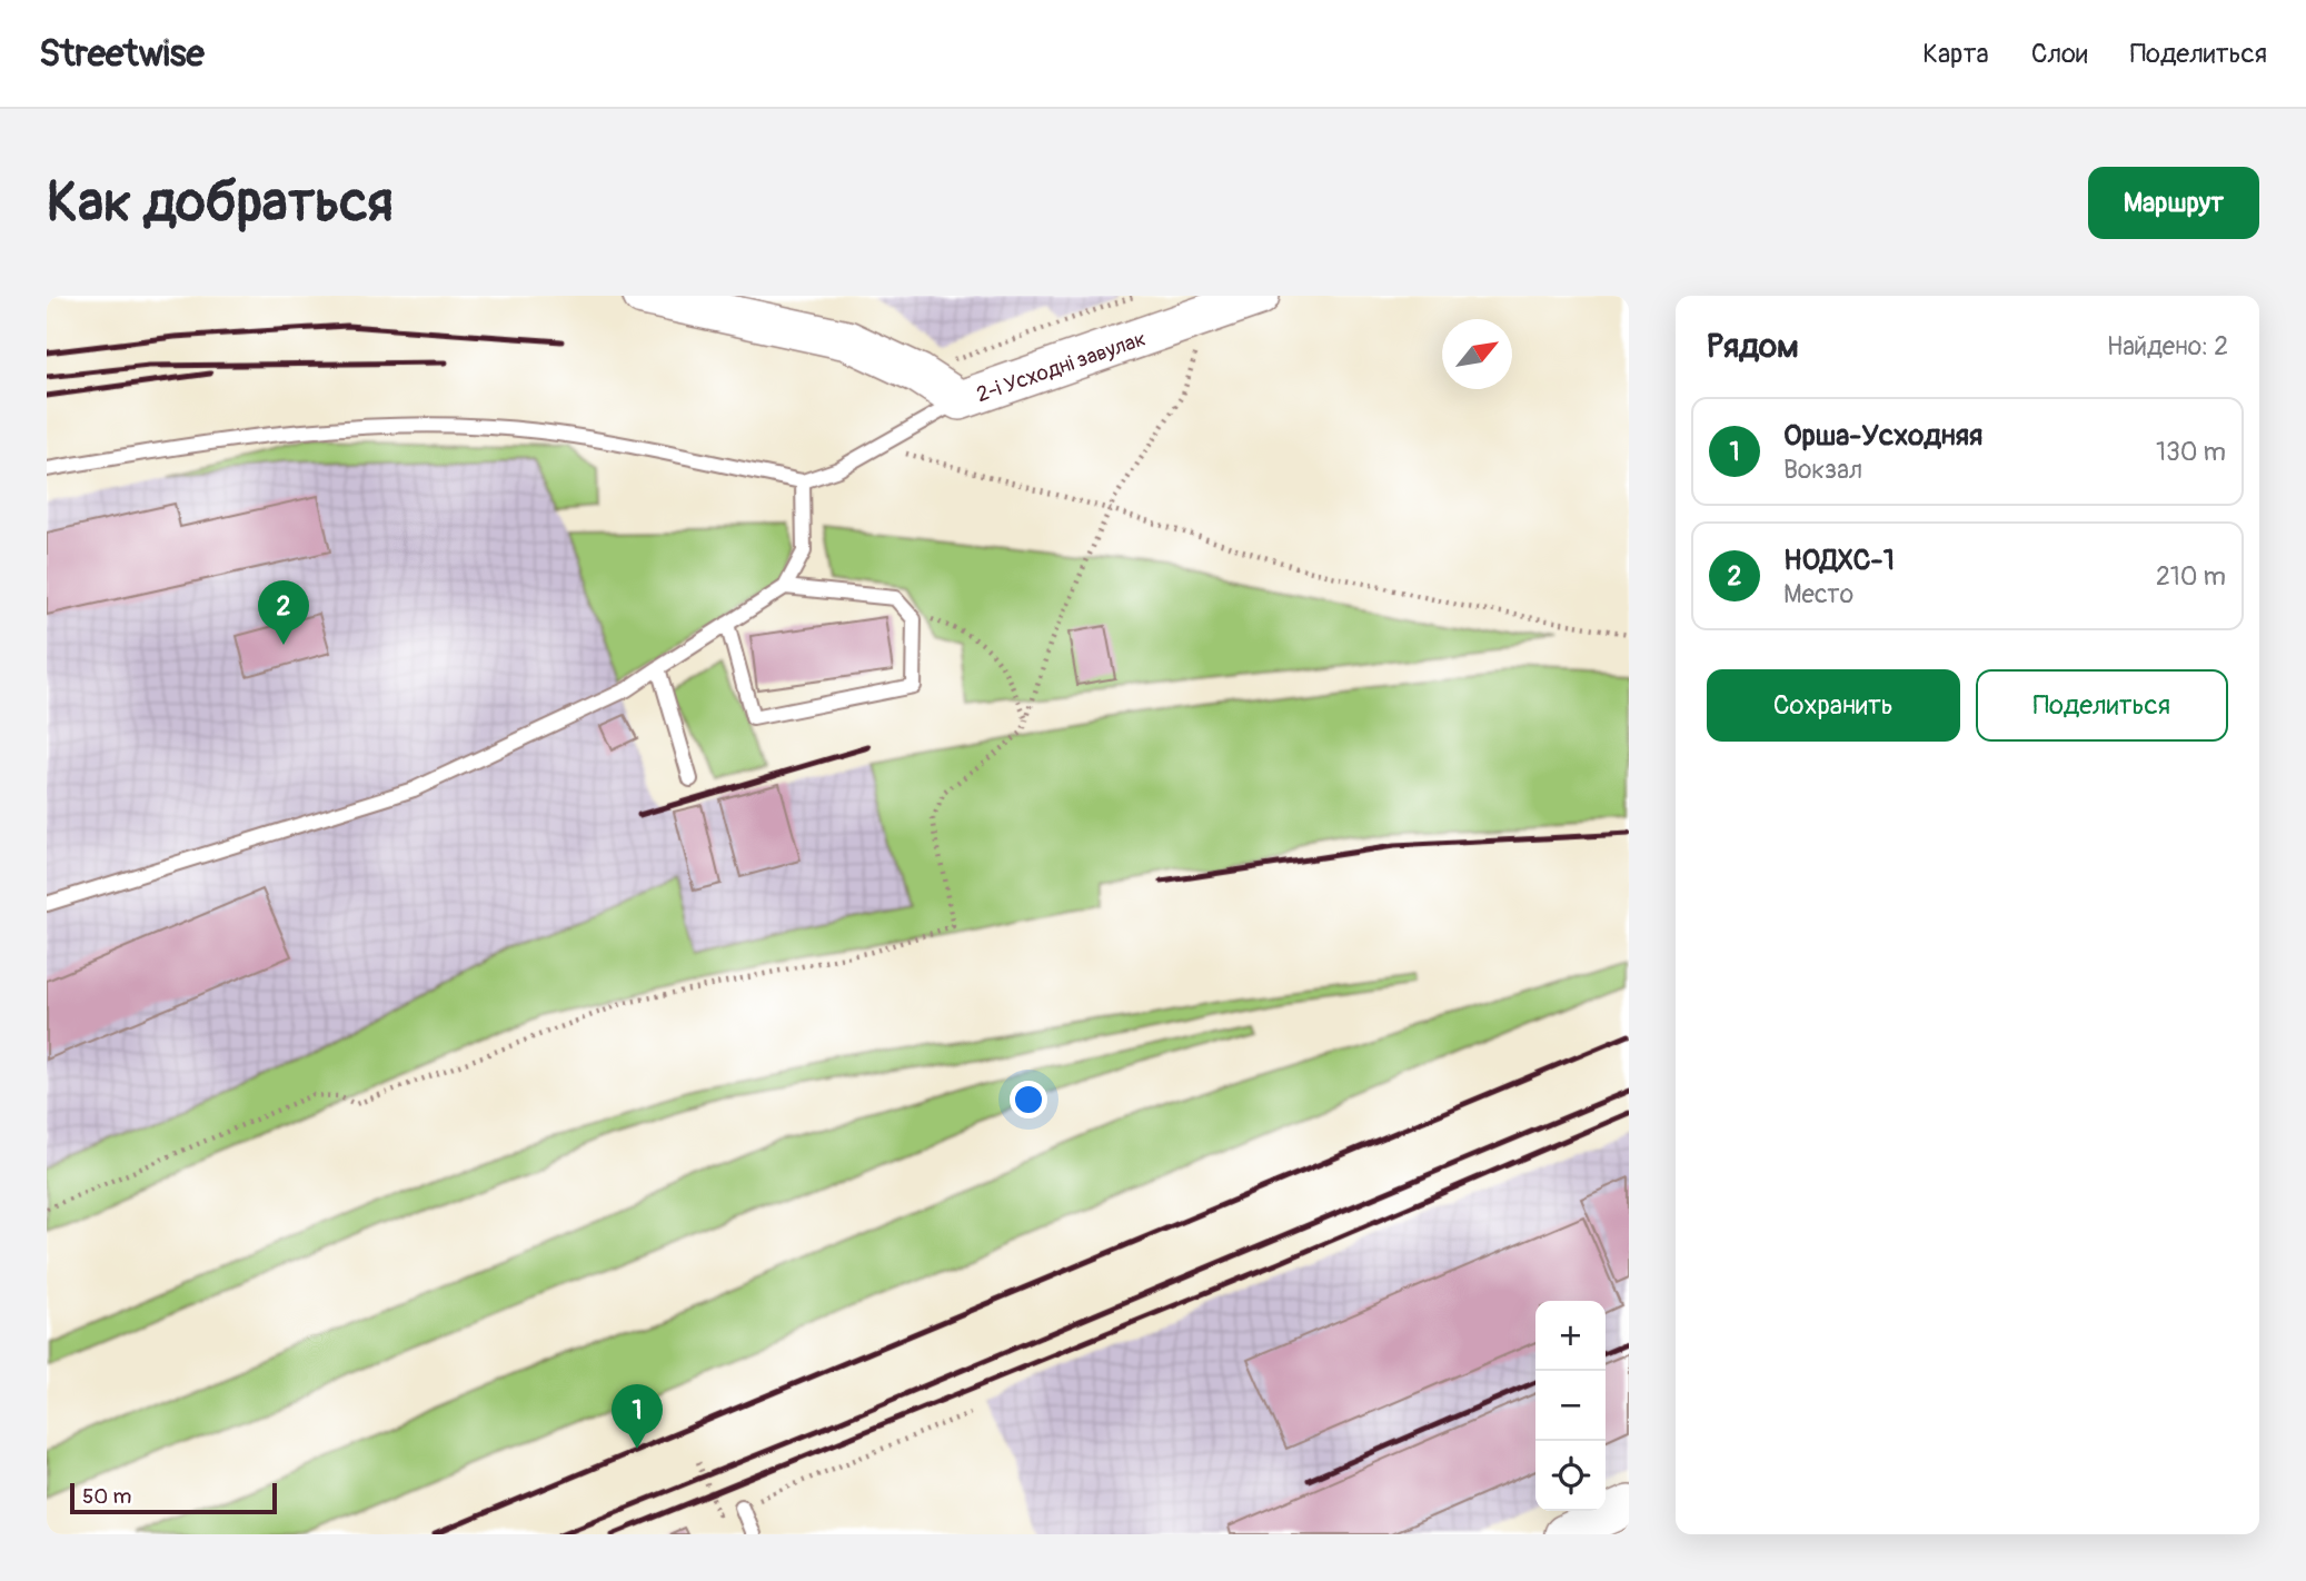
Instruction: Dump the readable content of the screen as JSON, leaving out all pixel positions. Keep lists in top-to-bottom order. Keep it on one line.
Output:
{"streets":{"street":["2-і Усходні завулак"]},"scale_bar":"50 m","north":"top right","page":{"header":"Streetwise","nav":["Карта","Слои","Поделиться"],"buttons":["Маршрут",["Сохранить","Поделиться"]],"title":"Как добраться","heading":["Рядом","Найдено: 2"],"list":[{"mark":"1","name":"Орша-Усходняя","note":"Вокзал","value":"130 m"},{"mark":"2","name":"НОДХС-1","note":"Место","value":"210 m"}],"pins":["2","1"],"map_buttons":["+","−"],"scale":"50 m"}}
